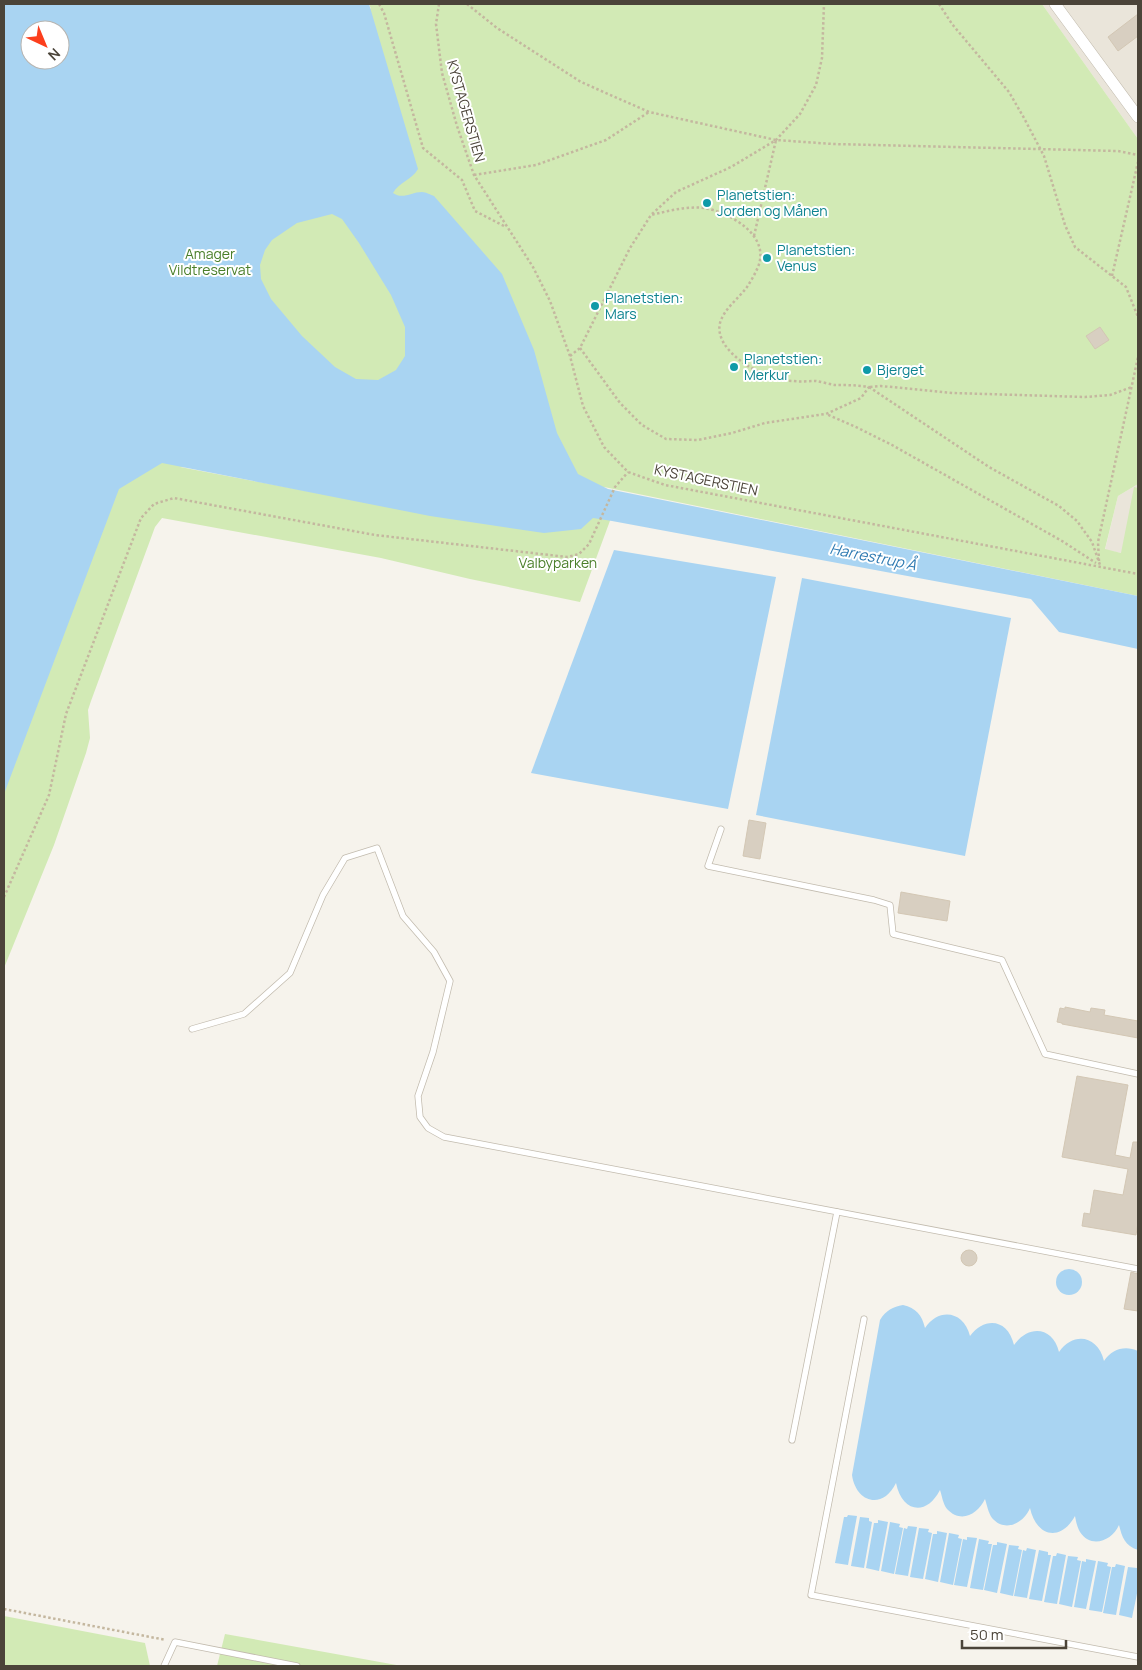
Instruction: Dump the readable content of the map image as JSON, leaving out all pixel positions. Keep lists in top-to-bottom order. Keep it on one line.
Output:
{"streets":{"path":["KYSTAGERSTIEN"]},"water":["Harrestrup Å"],"parks":["Amager Vildtreservat","Valbyparken"],"places":["Planetstien: Jorden og Månen","Planetstien: Venus","Planetstien: Mars","Planetstien: Merkur","Bjerget"],"scale_bar":"50 m","north":"bottom right"}
